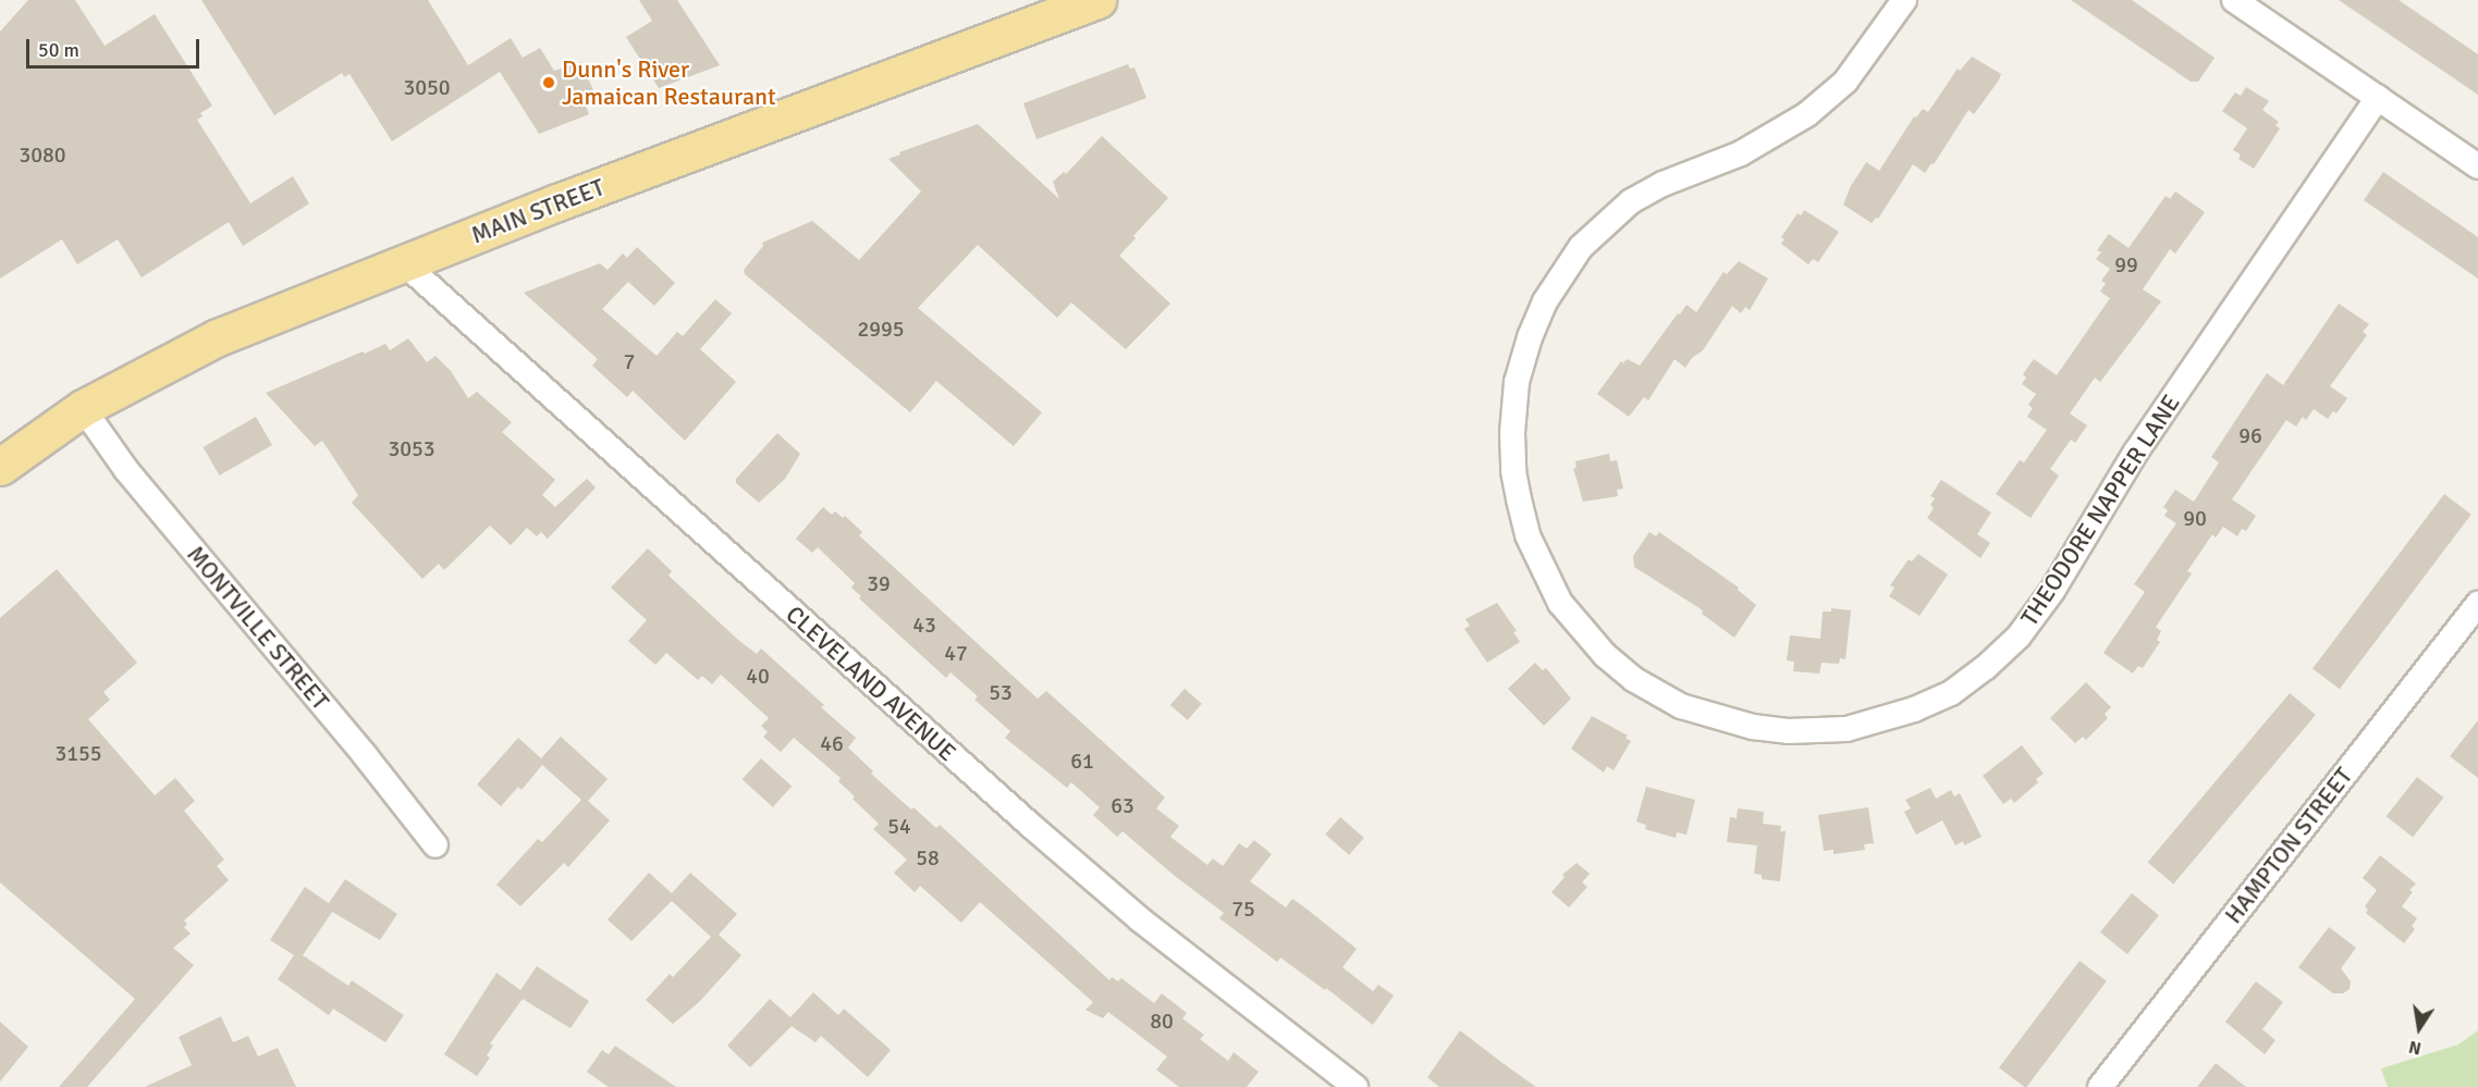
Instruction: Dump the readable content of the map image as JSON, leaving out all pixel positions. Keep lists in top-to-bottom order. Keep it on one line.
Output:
{"streets":{"main road":["MAIN STREET"],"street":["THEODORE NAPPER LANE","MONTVILLE STREET","CLEVELAND AVENUE","HAMPTON STREET"]},"crossings":[["MAIN STREET","MONTVILLE STREET"],["MAIN STREET","CLEVELAND AVENUE"]],"places":["Dunn's River Jamaican Restaurant"],"house_numbers":["3050","3080","99","2995","7","96","3053","90","39","43","47","40","53","46","3155","61","63","54","58","75","80"],"scale_bar":"50 m","north":"bottom"}
